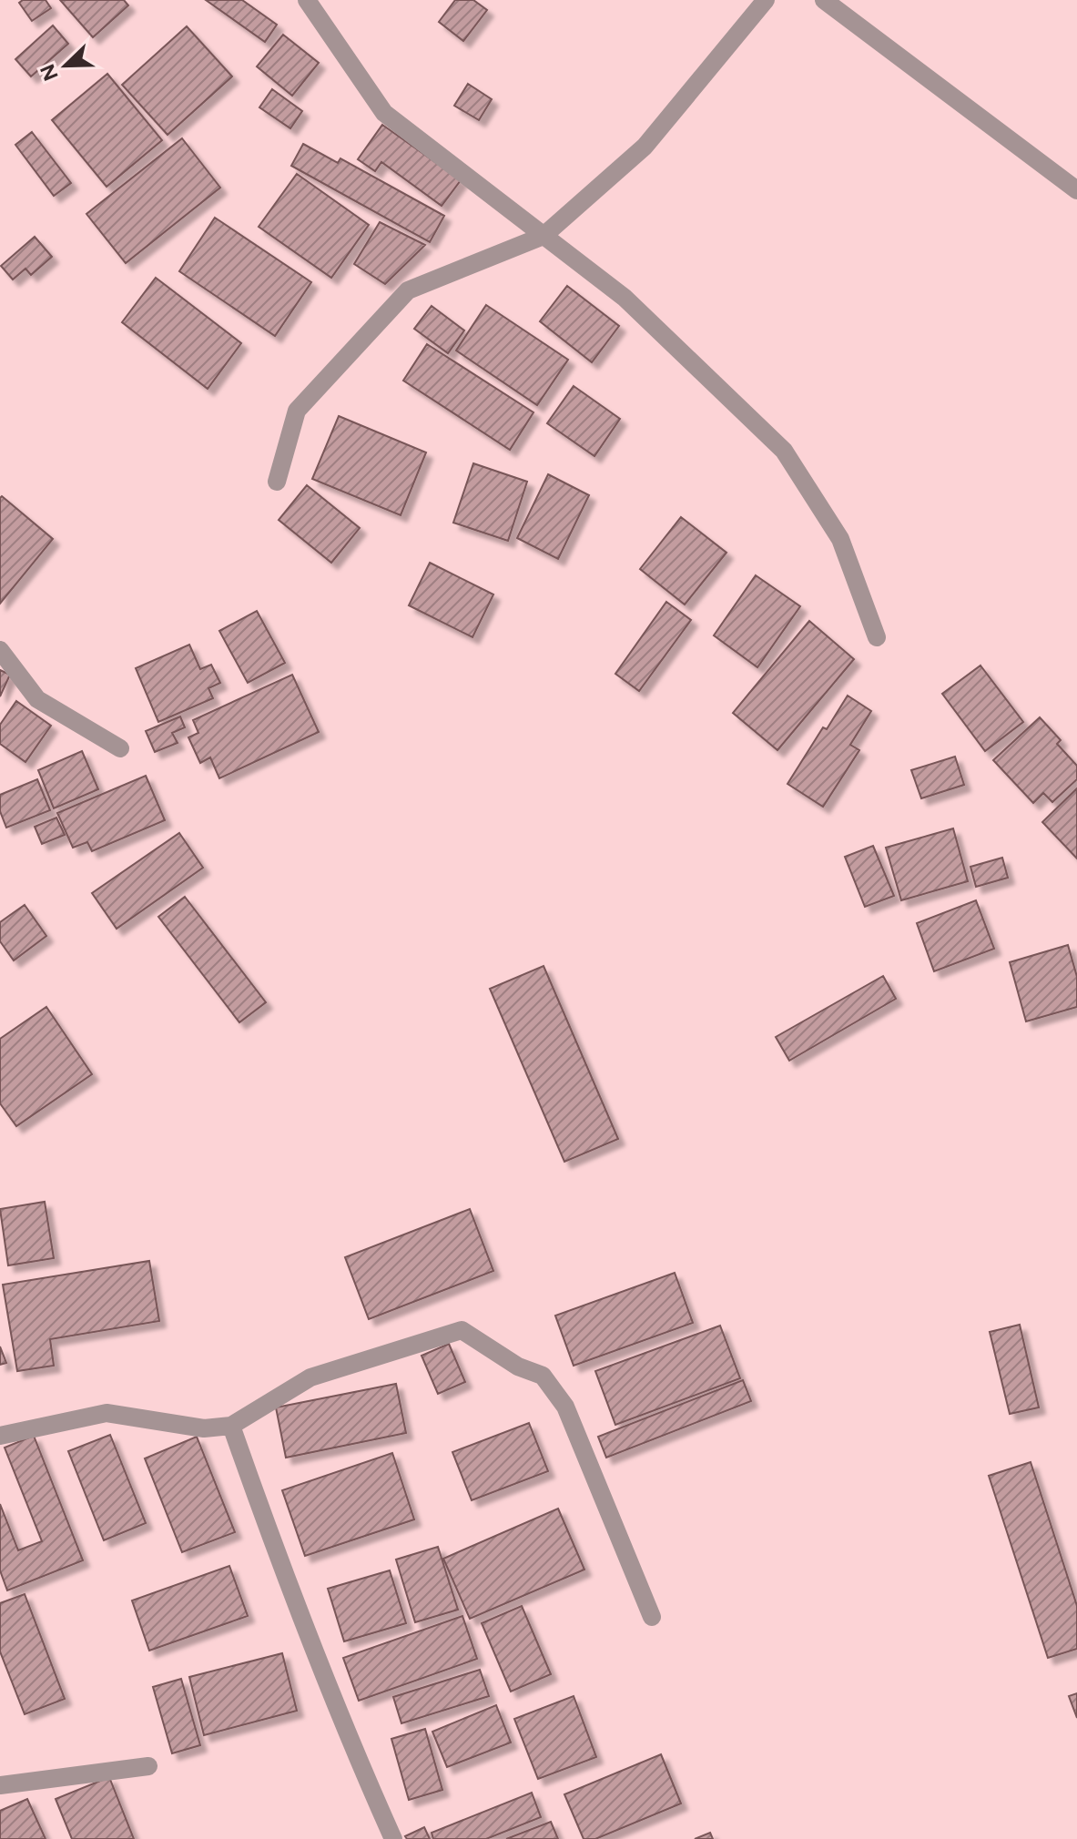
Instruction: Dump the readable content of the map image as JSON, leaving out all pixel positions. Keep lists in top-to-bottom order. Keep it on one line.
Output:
{"north":"bottom left"}
